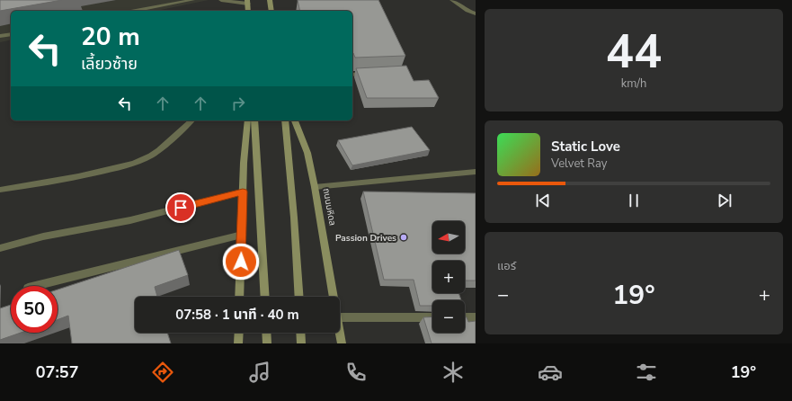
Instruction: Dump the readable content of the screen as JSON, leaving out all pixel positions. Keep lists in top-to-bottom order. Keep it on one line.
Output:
{"streets":{"main road":["ถนนมหิดล"]},"places":["Passion Drives"],"north":"left","page":{"tile":[["44","km/h"],"แอร์"],"turn":["20 m","เลี้ยวซ้าย"],"song":["Static Love","Velvet Ray"],"map_buttons":["+","−"],"heat":["−","19°","+"],"limit":"50","trip":"07:58 · 1 นาที · 40 m","tabs":["07:57","19°"]}}
